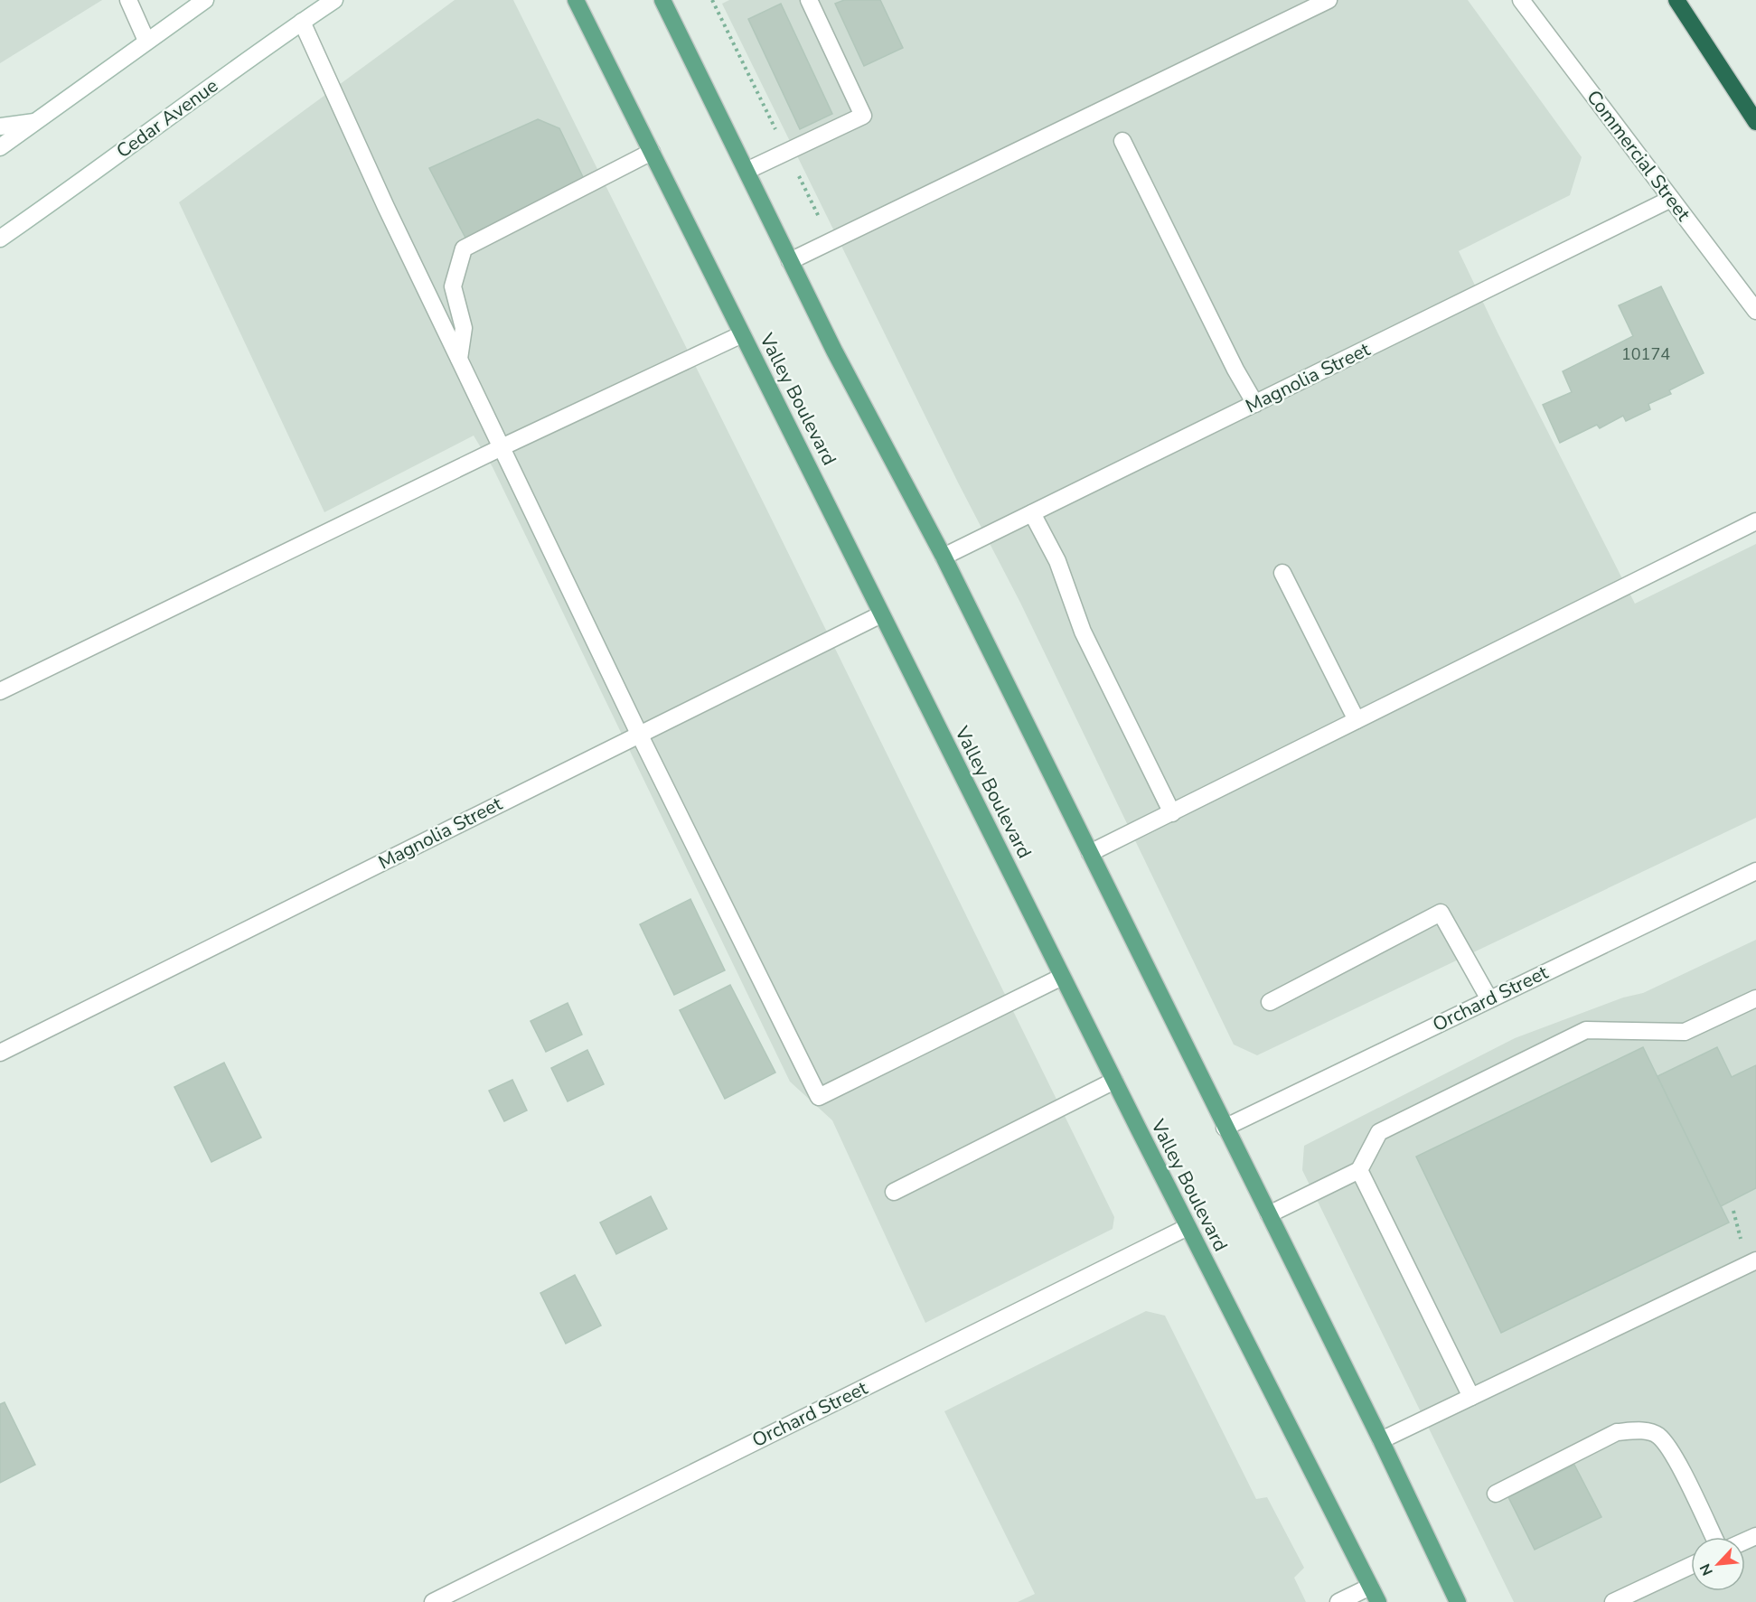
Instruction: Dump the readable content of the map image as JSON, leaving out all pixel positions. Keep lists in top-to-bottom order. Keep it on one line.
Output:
{"streets":{"main road":["Valley Boulevard"],"street":["Cedar Avenue","Commercial Street","Magnolia Street","Orchard Street"]},"crossings":[["Commercial Street","Magnolia Street"],["Magnolia Street","Valley Boulevard"],["Valley Boulevard","Orchard Street"]],"house_numbers":["10174"],"north":"bottom left"}
